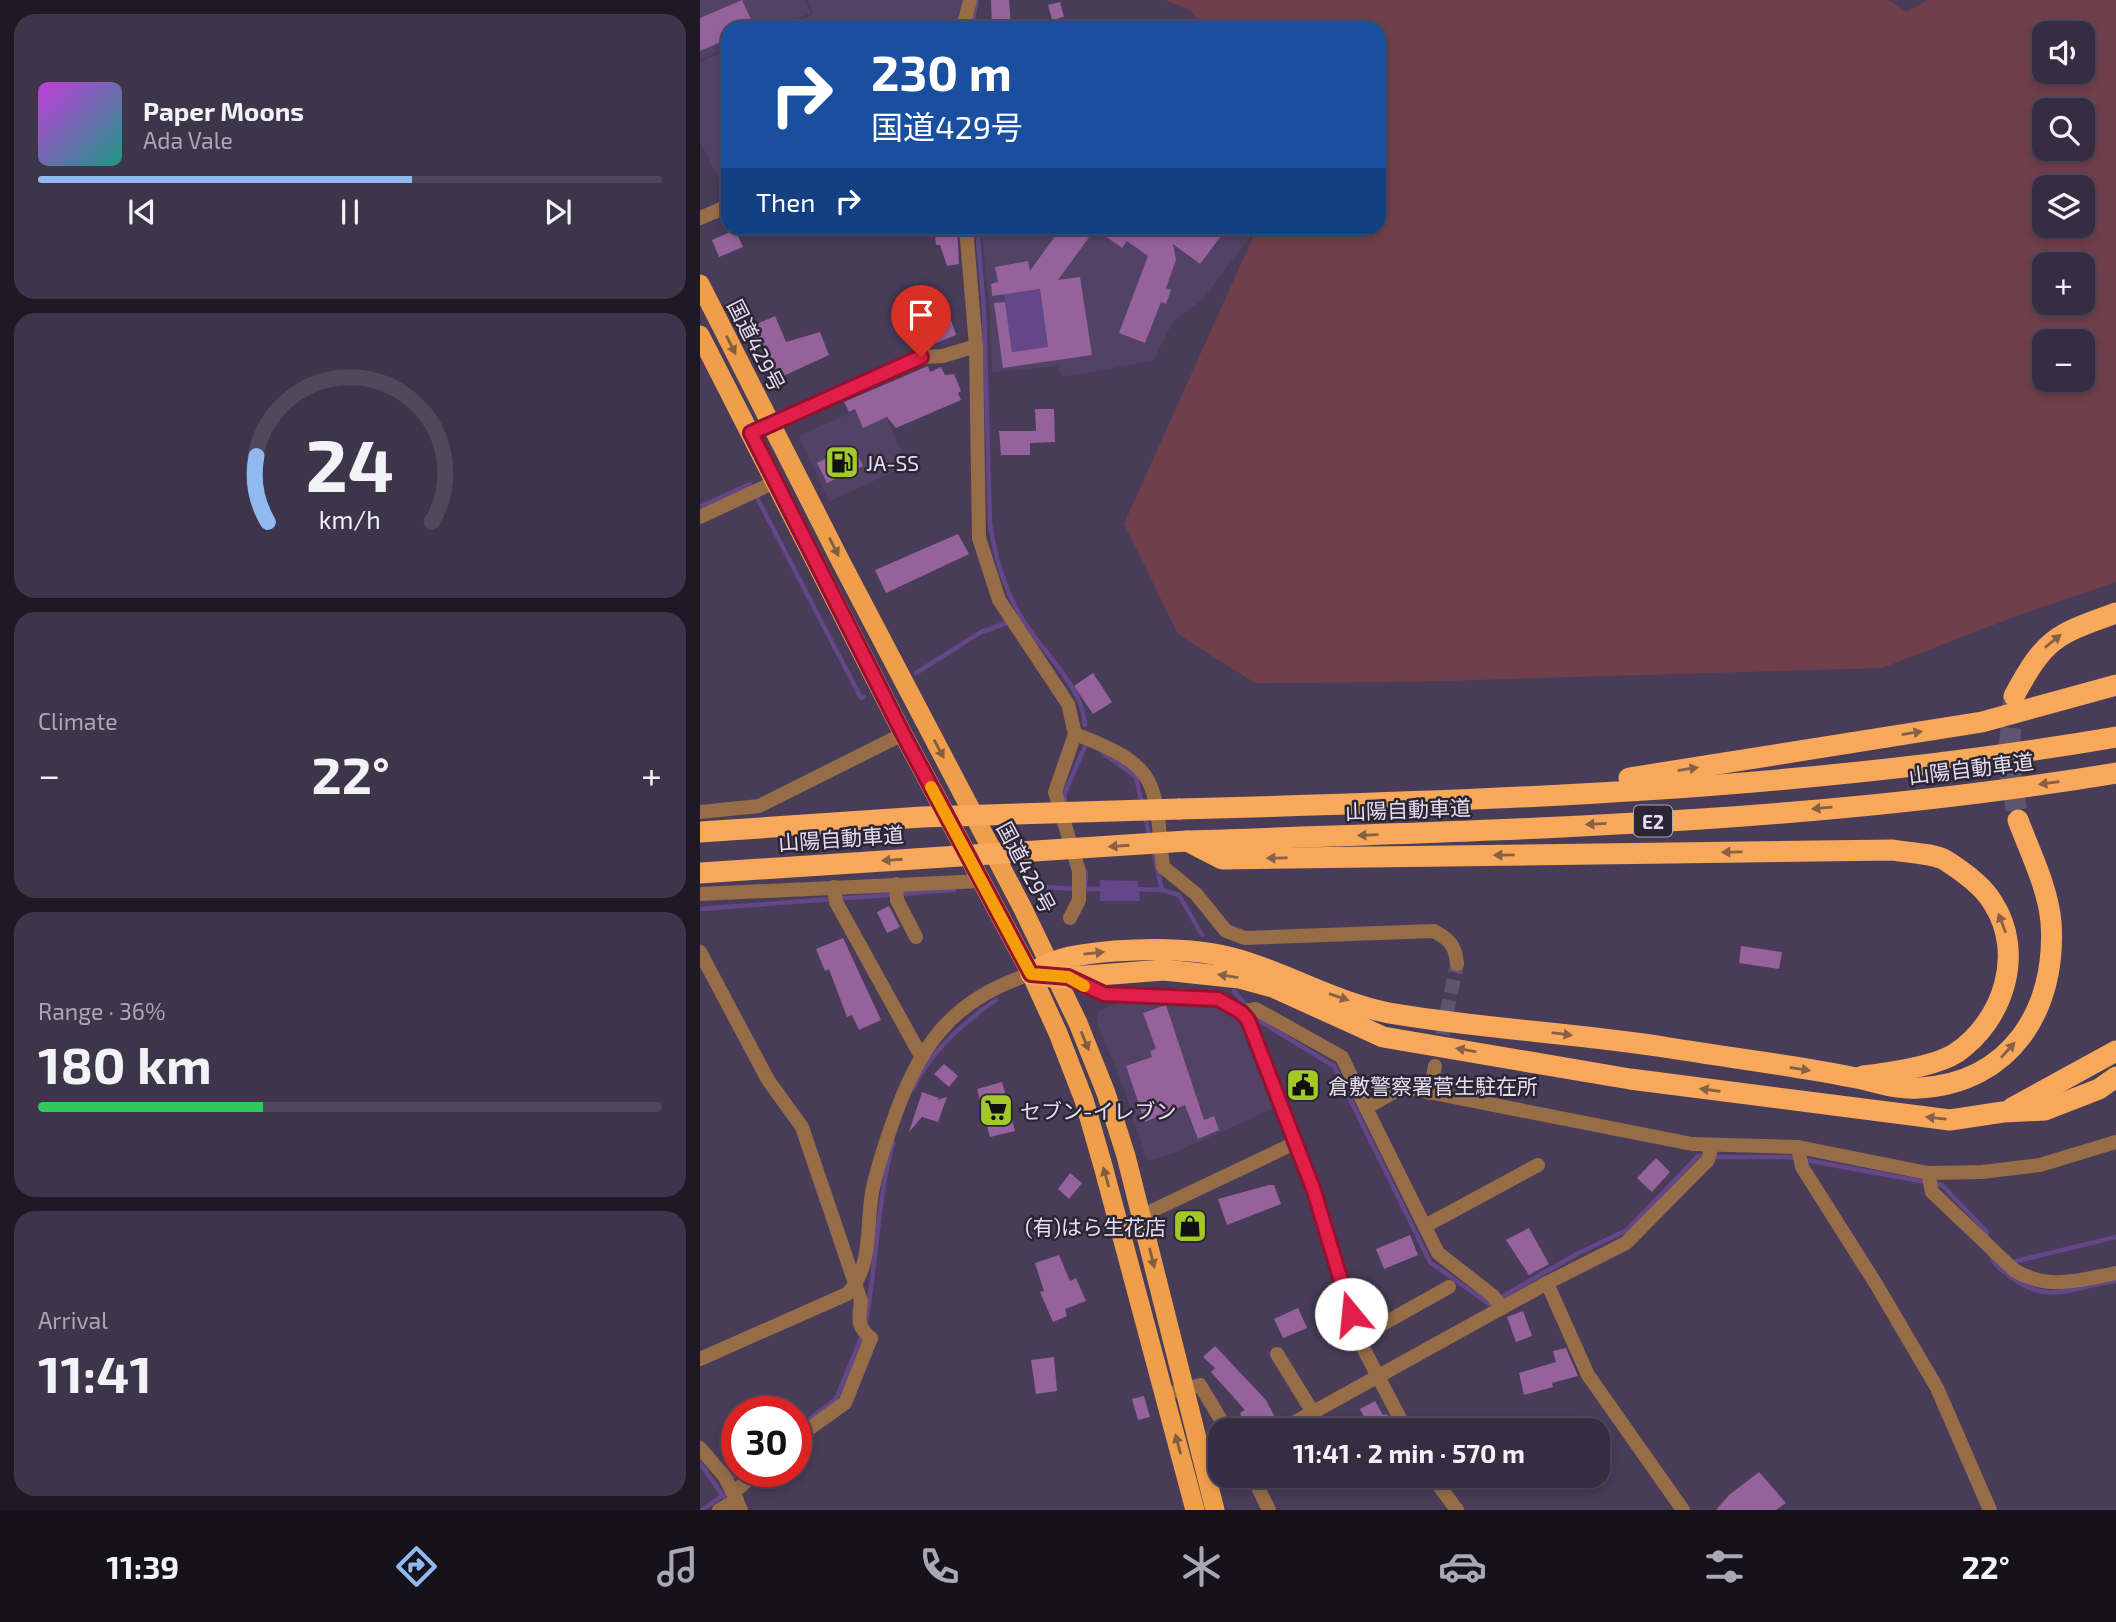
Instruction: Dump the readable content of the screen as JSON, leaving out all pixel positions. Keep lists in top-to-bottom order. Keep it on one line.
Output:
{"streets":{"highway":["国道429号","山陽自動車道","E2"]},"places":{"fuel station":["JA-SS"],"public building":["倉敷警察署菅生駐在所"],"supermarket":["セブン-イレブン"],"shop":["(有)はら生花店"]},"page":{"map_buttons":["+","−"],"turn":["230 m","国道429号"],"song":["Paper Moons","Ada Vale"],"then":"Then","tile":["Climate",["Range · 36%","180 km"],["Arrival","11:41"]],"heat":["−","22°","+"],"limit":"30","trip":"11:41 · 2 min · 570 m","tabs":["11:39","22°"],"gauge":["24","km/h"]}}
